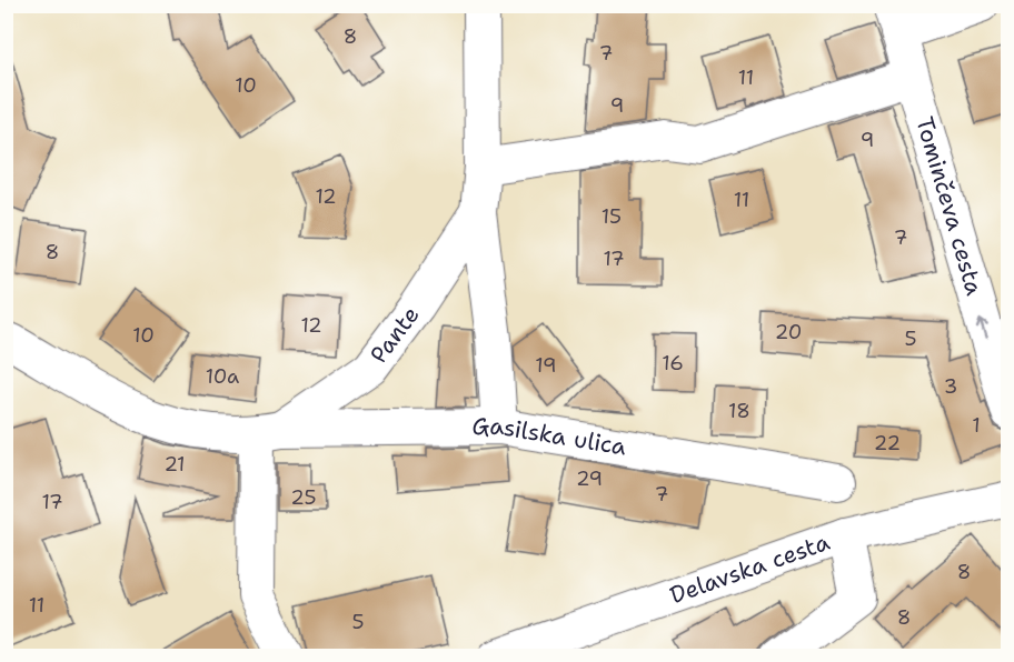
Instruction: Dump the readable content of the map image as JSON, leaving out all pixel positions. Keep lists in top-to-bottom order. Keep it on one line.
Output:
{"streets":{"street":["Tominčeva cesta","Pante","Gasilska ulica","Delavska cesta"]},"crossings":[["Pante","Gasilska ulica"]],"one_way":["Tominčeva cesta"],"house_numbers":["8","7","11","10","9","9","12","11","15","7","8","17","12","20","10","5","16","19","10a","3","18","1","22","21","29","7","25","17","8","11","8","5"]}
